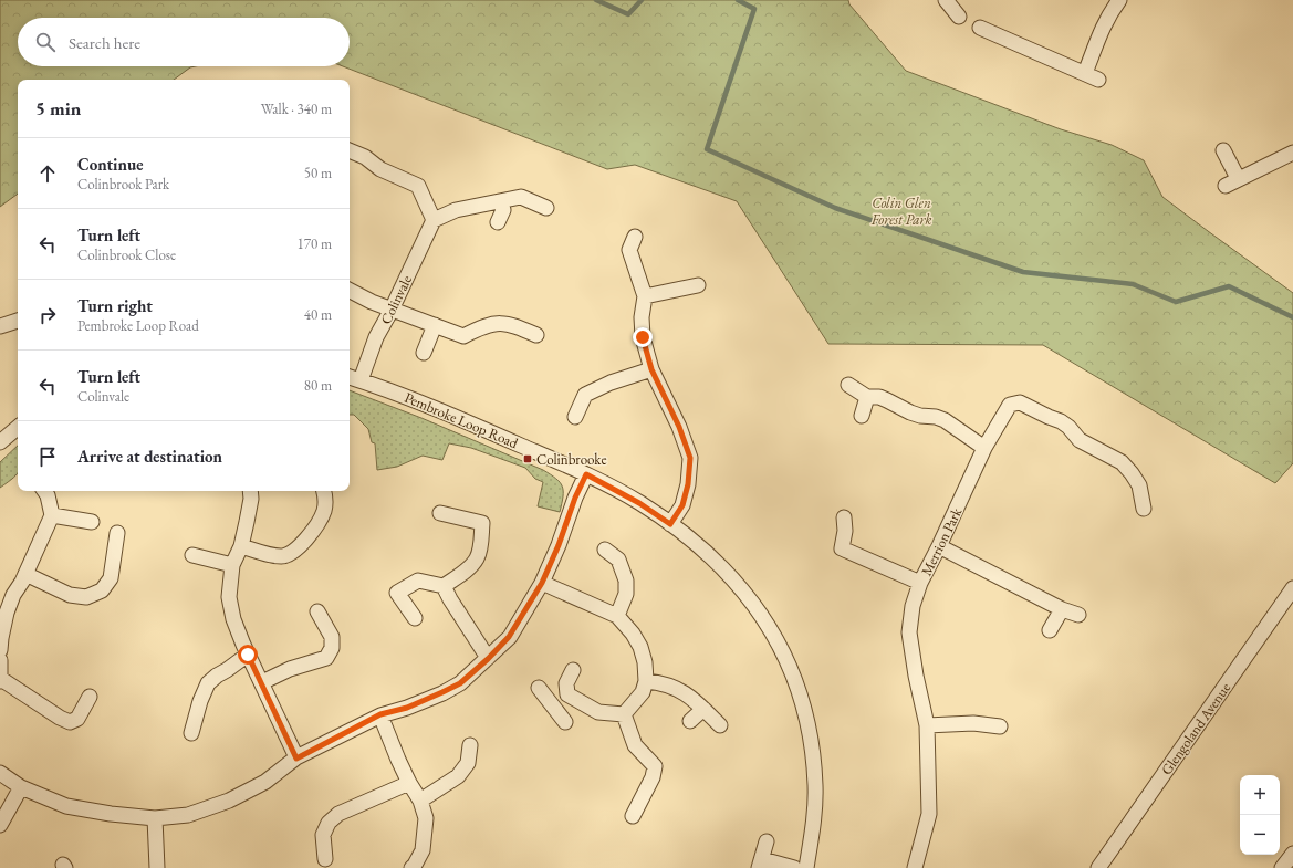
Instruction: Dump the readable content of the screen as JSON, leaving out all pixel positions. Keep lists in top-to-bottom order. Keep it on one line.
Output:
{"streets":{"street":["Colinvale","Pembroke Loop Road","Merrion Park","Glengoland Avenue"]},"crossings":[["Colinvale","Pembroke Loop Road"]],"parks":["Colin Glen Forest Park"],"places":{"transit":["Colinbrooke"]},"page":{"search":"Search here","heading":["5 min","Walk · 340 m"],"list":[["Continue","Colinbrook Park","50 m"],["Turn left","Colinbrook Close","170 m"],["Turn right","Pembroke Loop Road","40 m"],["Turn left","Colinvale","80 m"],"Arrive at destination"],"map_buttons":["+","−"]}}
